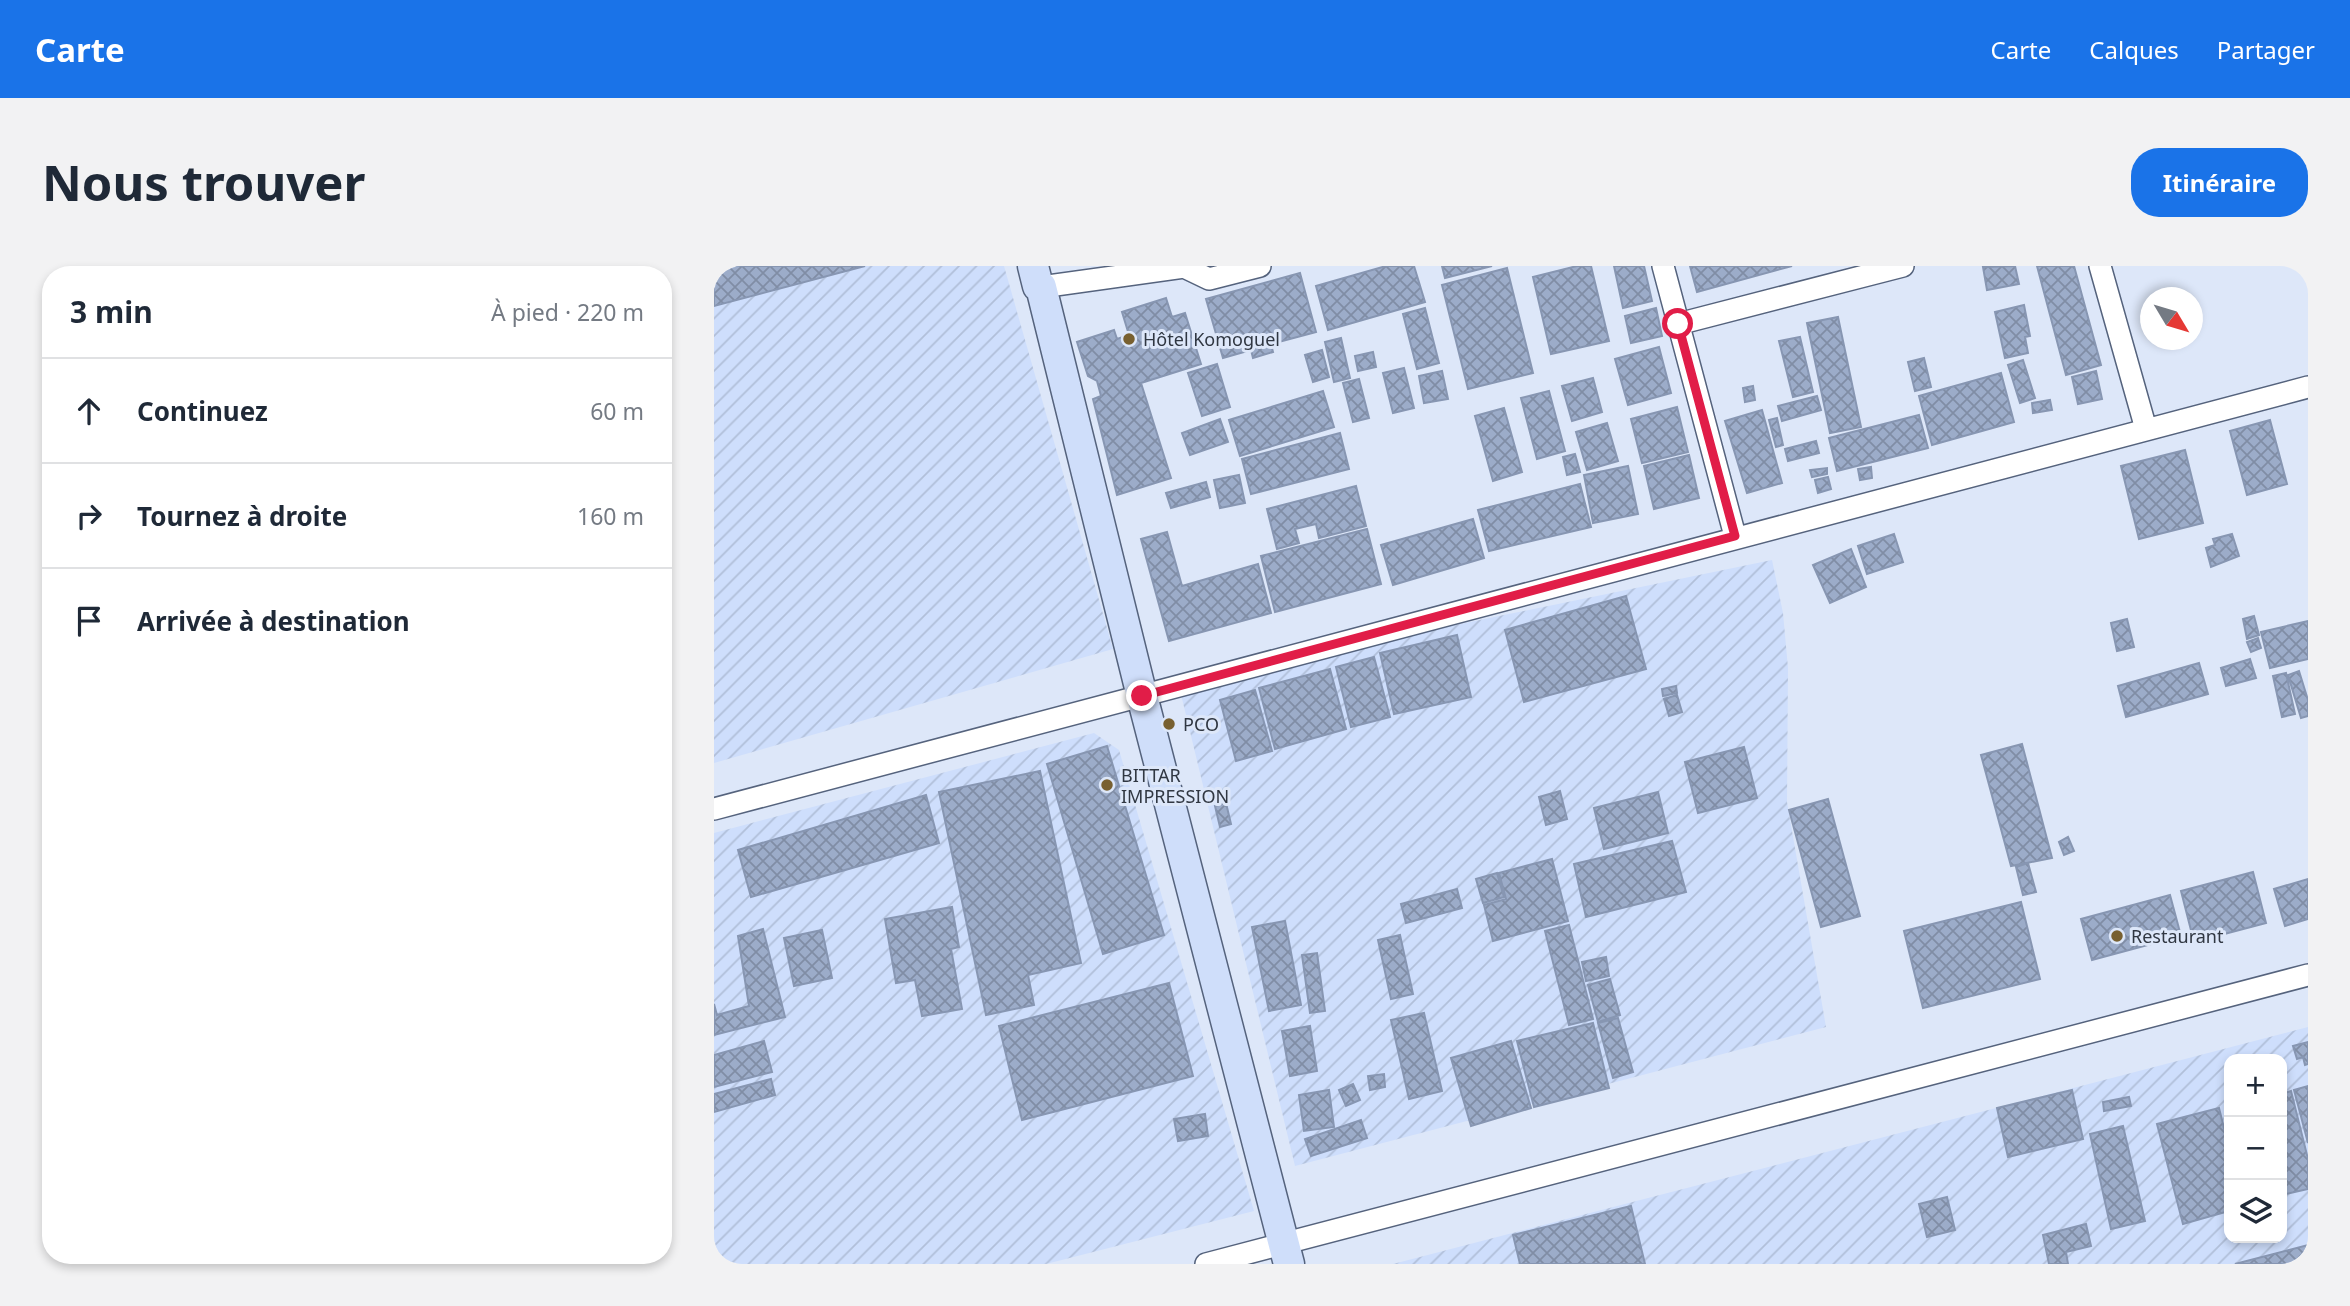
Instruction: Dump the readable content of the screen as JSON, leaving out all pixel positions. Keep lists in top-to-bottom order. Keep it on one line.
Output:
{"places":["Hôtel Komoguel","PCO","BITTAR IMPRESSION","Restaurant"],"north":"bottom right","page":{"header":"Carte","nav":["Carte","Calques","Partager"],"buttons":"Itinéraire","title":"Nous trouver","heading":["3 min","À pied · 220 m"],"list":[["Continuez","60 m"],["Tournez à droite","160 m"],"Arrivée à destination"],"map_buttons":["+","−"]}}
